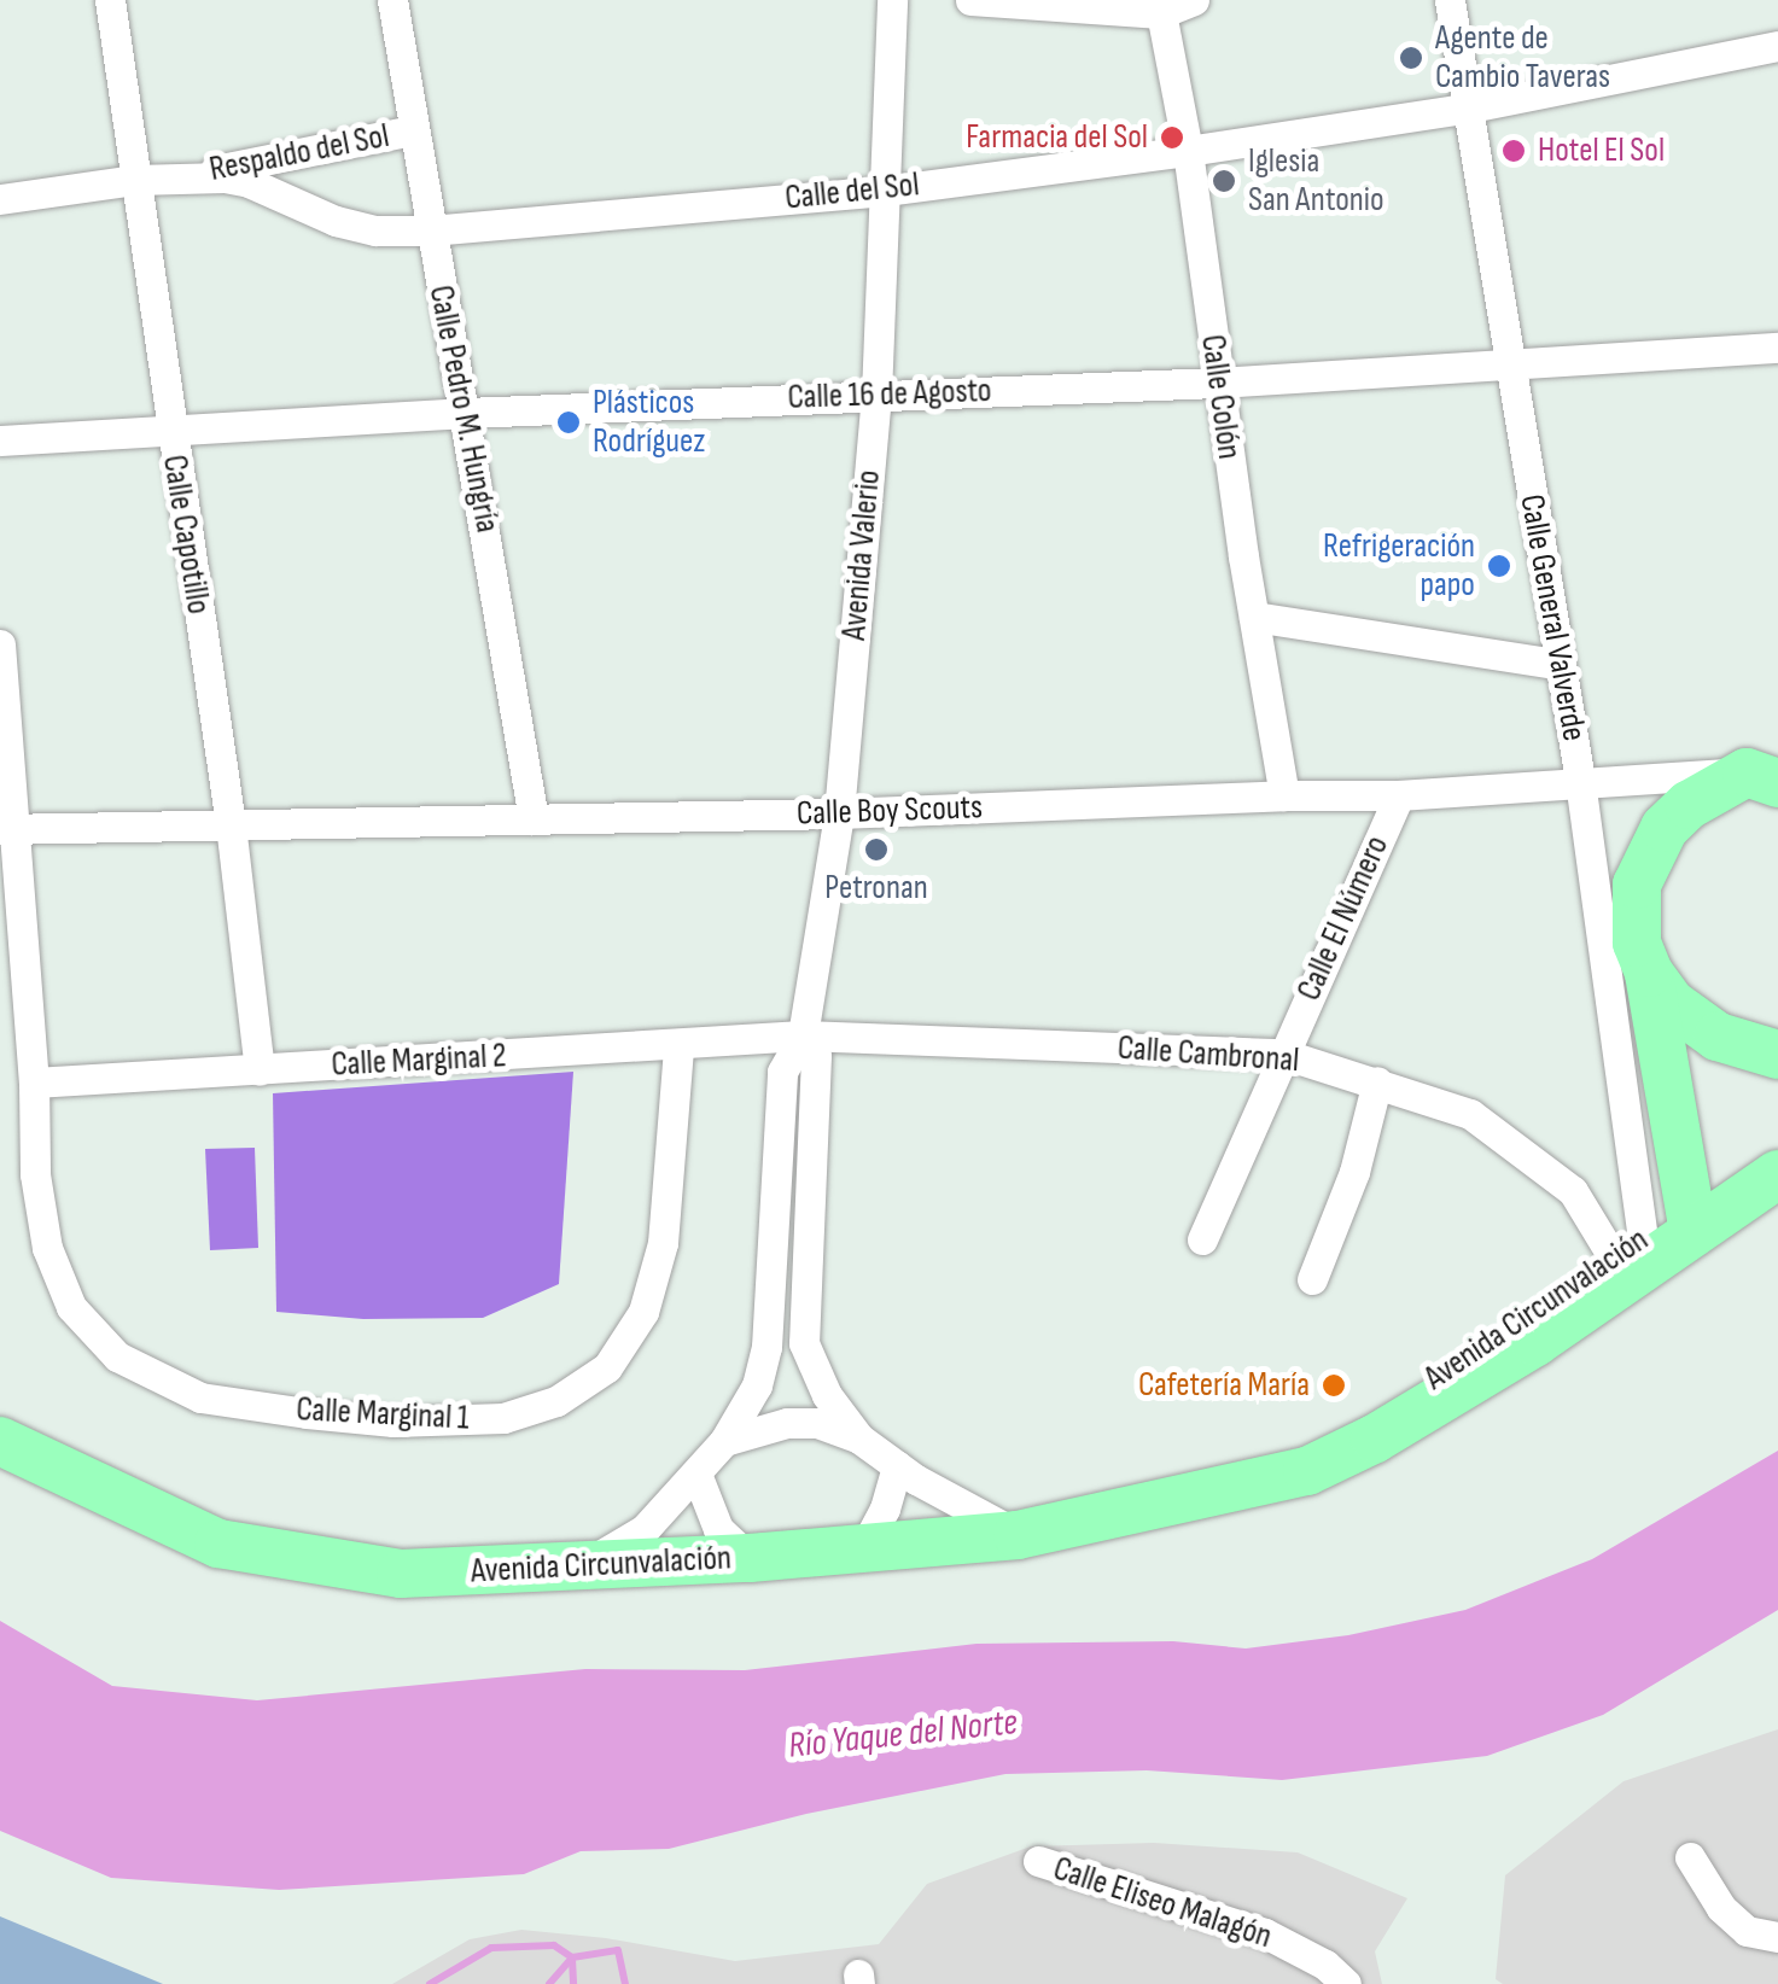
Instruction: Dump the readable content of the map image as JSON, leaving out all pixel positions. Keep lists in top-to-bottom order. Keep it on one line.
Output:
{"streets":{"main road":["Avenida Circunvalación"],"street":["Respaldo del Sol","Calle del Sol","Calle 16 de Agosto","Calle Colón","Calle Pedro M. Hungría","Calle Capotillo","Avenida Valerio","Calle General Valverde","Calle Boy Scouts","Calle El Número","Calle Cambronal","Calle Marginal 2","Calle Marginal 1","Calle Eliseo Malagón"]},"crossings":[["Respaldo del Sol","Calle del Sol"],["Respaldo del Sol","Calle Pedro M. Hungría"],["Calle del Sol","Calle Colón"],["Calle del Sol","Calle Pedro M. Hungría"],["Calle del Sol","Calle Capotillo"],["Calle del Sol","Avenida Valerio"],["Calle del Sol","Calle General Valverde"],["Calle 16 de Agosto","Calle Colón"],["Calle 16 de Agosto","Calle Pedro M. Hungría"],["Calle 16 de Agosto","Calle Capotillo"],["Calle 16 de Agosto","Avenida Valerio"],["Calle 16 de Agosto","Calle General Valverde"],["Calle Colón","Calle Boy Scouts"],["Calle Pedro M. Hungría","Calle Boy Scouts"],["Calle Capotillo","Calle Boy Scouts"],["Calle Capotillo","Calle Marginal 2"],["Avenida Valerio","Calle Boy Scouts"],["Avenida Valerio","Calle Cambronal"],["Avenida Valerio","Calle Marginal 2"],["Avenida Valerio","Avenida Circunvalación"],["Calle General Valverde","Calle Boy Scouts"],["Calle General Valverde","Calle Cambronal"],["Calle General Valverde","Avenida Circunvalación"],["Calle Boy Scouts","Calle El Número"],["Calle Boy Scouts","Calle Marginal 1"],["Calle El Número","Calle Cambronal"],["Calle Cambronal","Calle Marginal 2"],["Calle Cambronal","Avenida Circunvalación"],["Calle Marginal 2","Calle Marginal 1"]],"water":["Río Yaque del Norte"],"places":["Agente de Cambio Taveras","Farmacia del Sol","Hotel El Sol","Iglesia San Antonio","Plásticos Rodríguez","Refrigeración papo","Petronan","Cafetería María"]}
